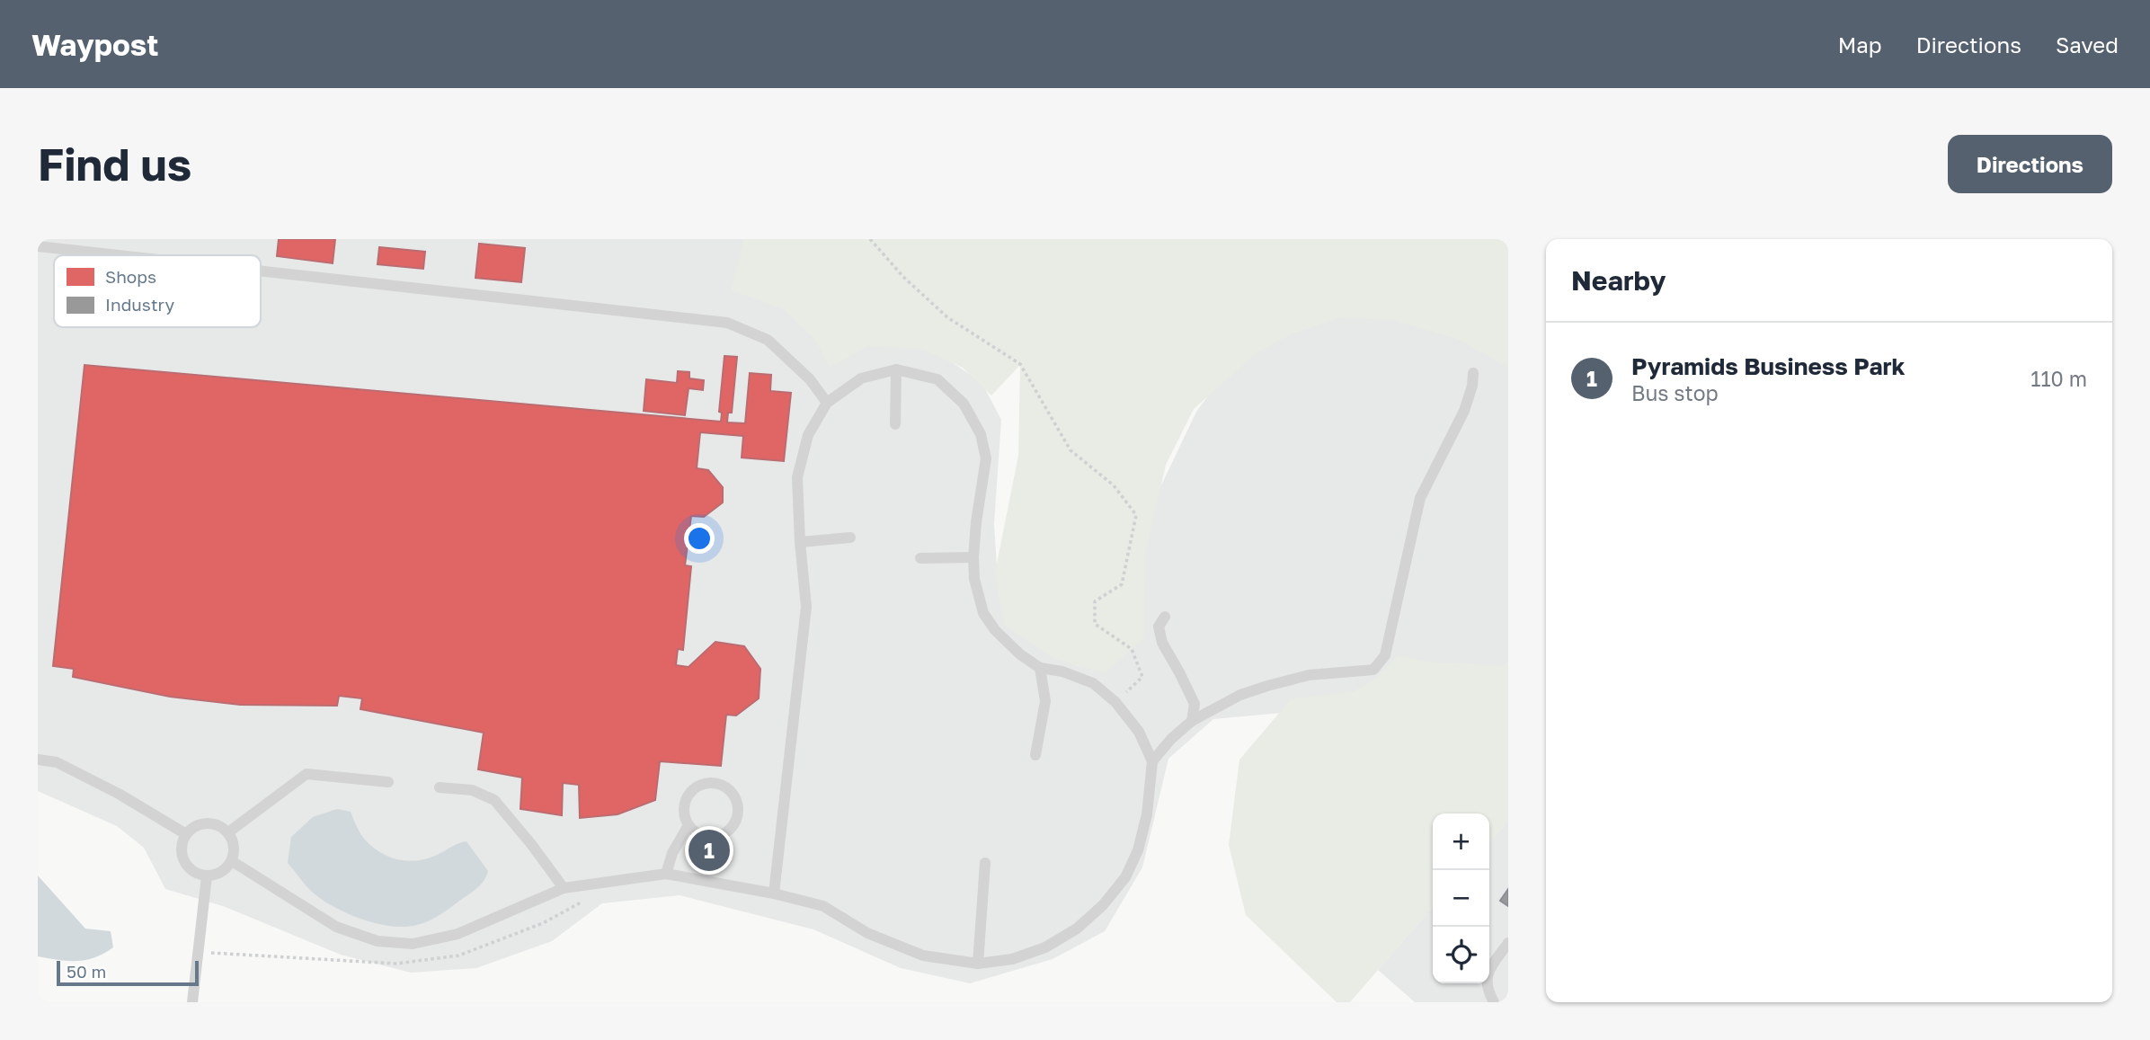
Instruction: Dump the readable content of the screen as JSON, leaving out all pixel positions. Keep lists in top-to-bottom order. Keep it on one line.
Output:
{"legend":["Shops","Industry"],"scale_bar":"50 m","page":{"header":"Waypost","nav":["Map","Directions","Saved"],"buttons":"Directions","title":"Find us","heading":"Nearby","list":[{"mark":"1","name":"Pyramids Business Park","note":"Bus stop","value":"110 m"}],"map_buttons":["+","−"],"pins":"1","scale":"50 m"}}
